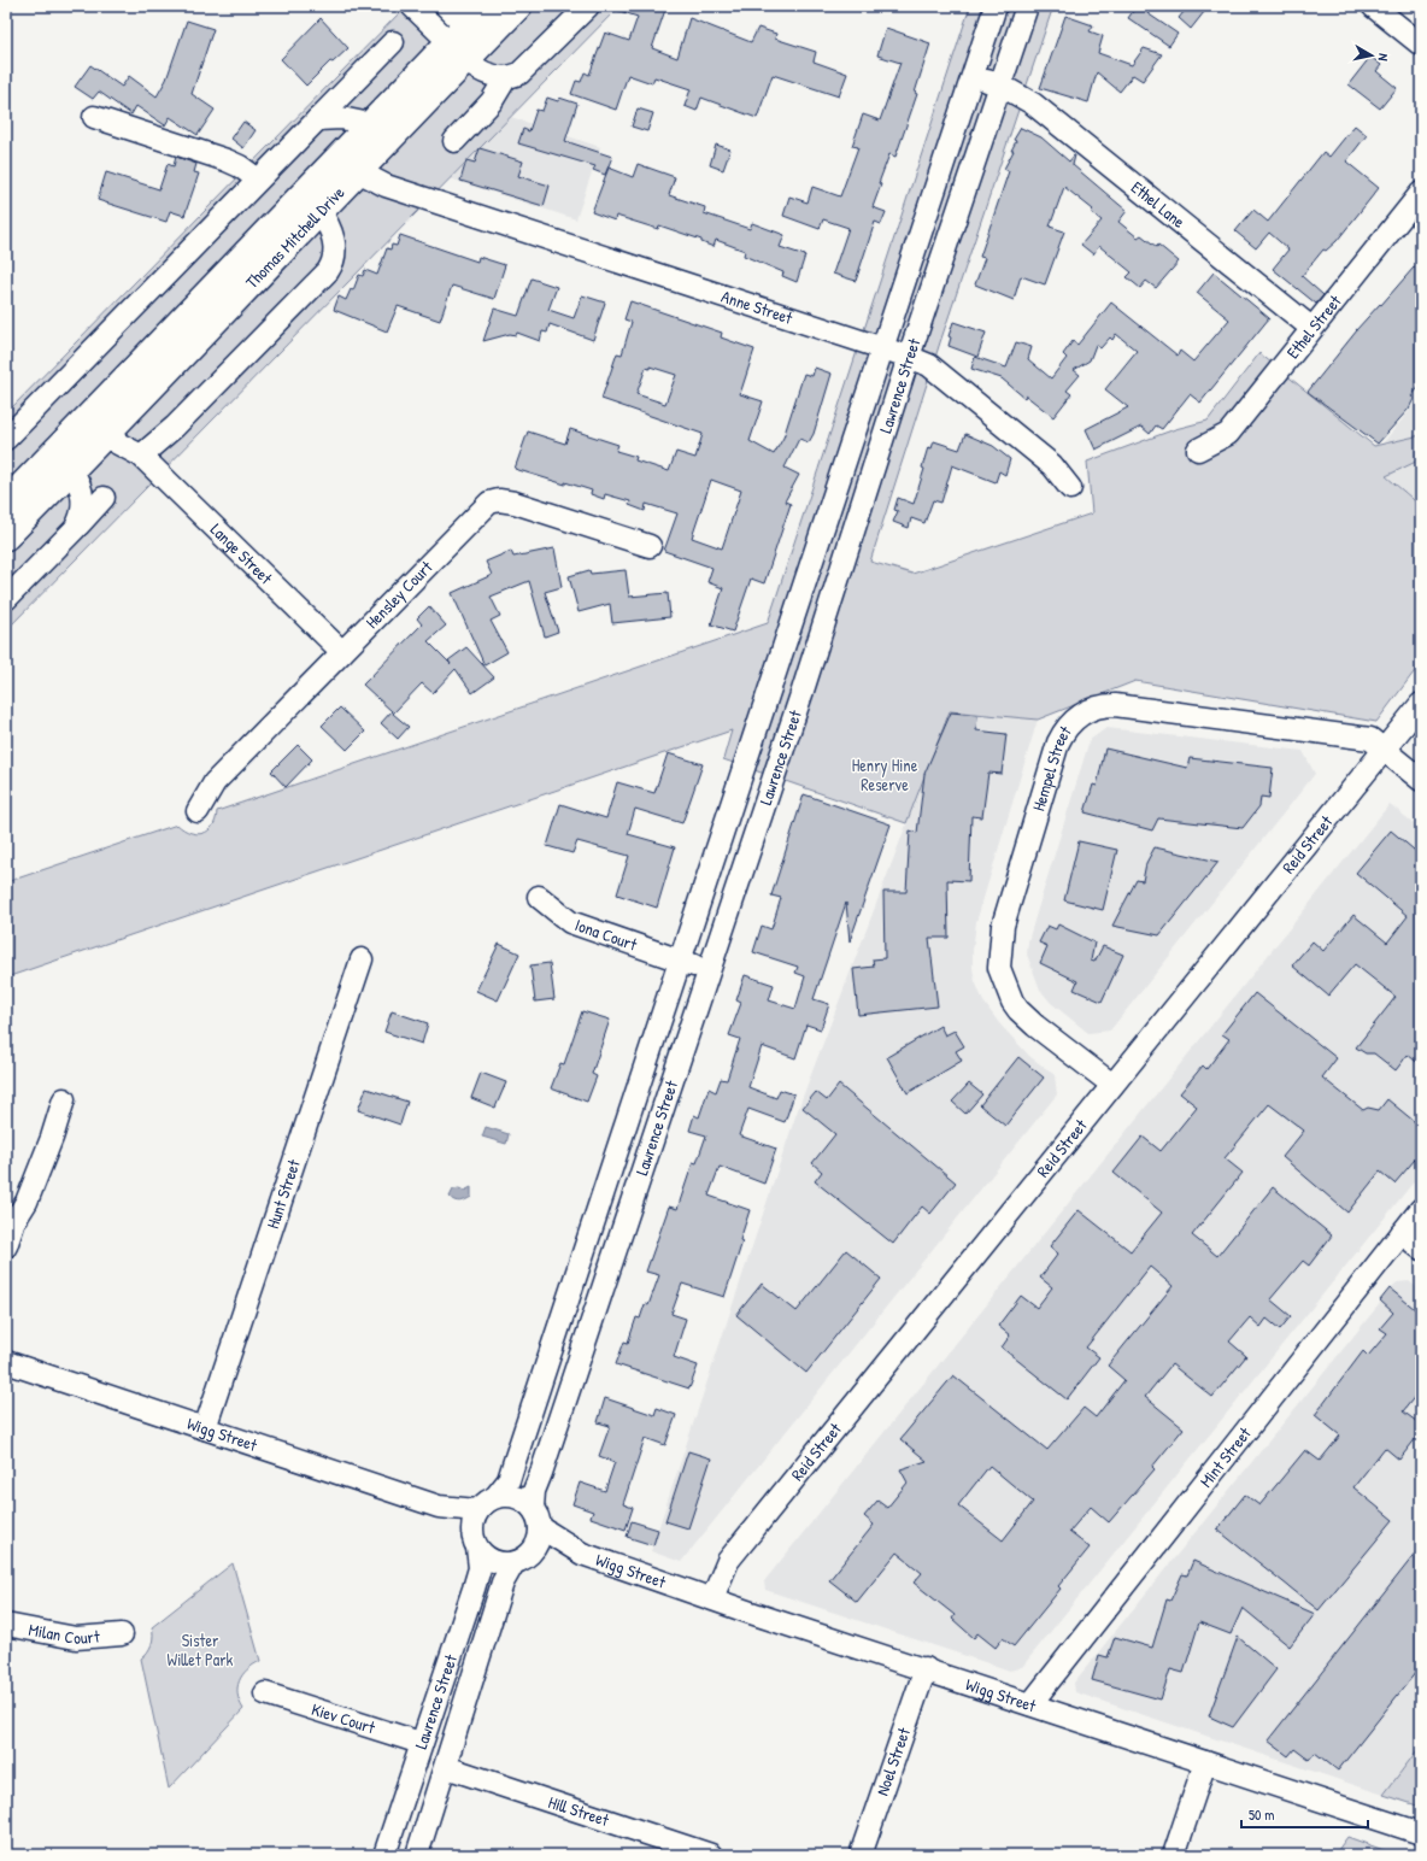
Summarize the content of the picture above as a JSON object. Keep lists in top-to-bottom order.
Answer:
{
  "streets": {
    "main road": ["Thomas Mitchell Drive"],
    "street": [
      "Ethel Lane",
      "Anne Street",
      "Ethel Street",
      "Lawrence Street",
      "Lange Street",
      "Hensley Court",
      "Hempel Street",
      "Reid Street",
      "Iona Court",
      "Hunt Street",
      "Wigg Street",
      "Mint Street",
      "Milan Court",
      "Kiev Court",
      "Noel Street",
      "Hill Street"
    ]
  },
  "crossings": [
    ["Ethel Lane", "Ethel Street"],
    ["Ethel Lane", "Lawrence Street"],
    ["Thomas Mitchell Drive", "Anne Street"],
    ["Thomas Mitchell Drive", "Lange Street"],
    ["Anne Street", "Lawrence Street"],
    ["Lawrence Street", "Iona Court"],
    ["Lawrence Street", "Wigg Street"],
    ["Lawrence Street", "Kiev Court"],
    ["Lawrence Street", "Hill Street"],
    ["Lange Street", "Hensley Court"],
    ["Hempel Street", "Reid Street"],
    ["Reid Street", "Wigg Street"],
    ["Hunt Street", "Wigg Street"],
    ["Wigg Street", "Mint Street"],
    ["Wigg Street", "Noel Street"]
  ],
  "parks": ["Henry Hine Reserve", "Sister Willet Park"],
  "scale_bar": "50 m",
  "north": "right"
}
